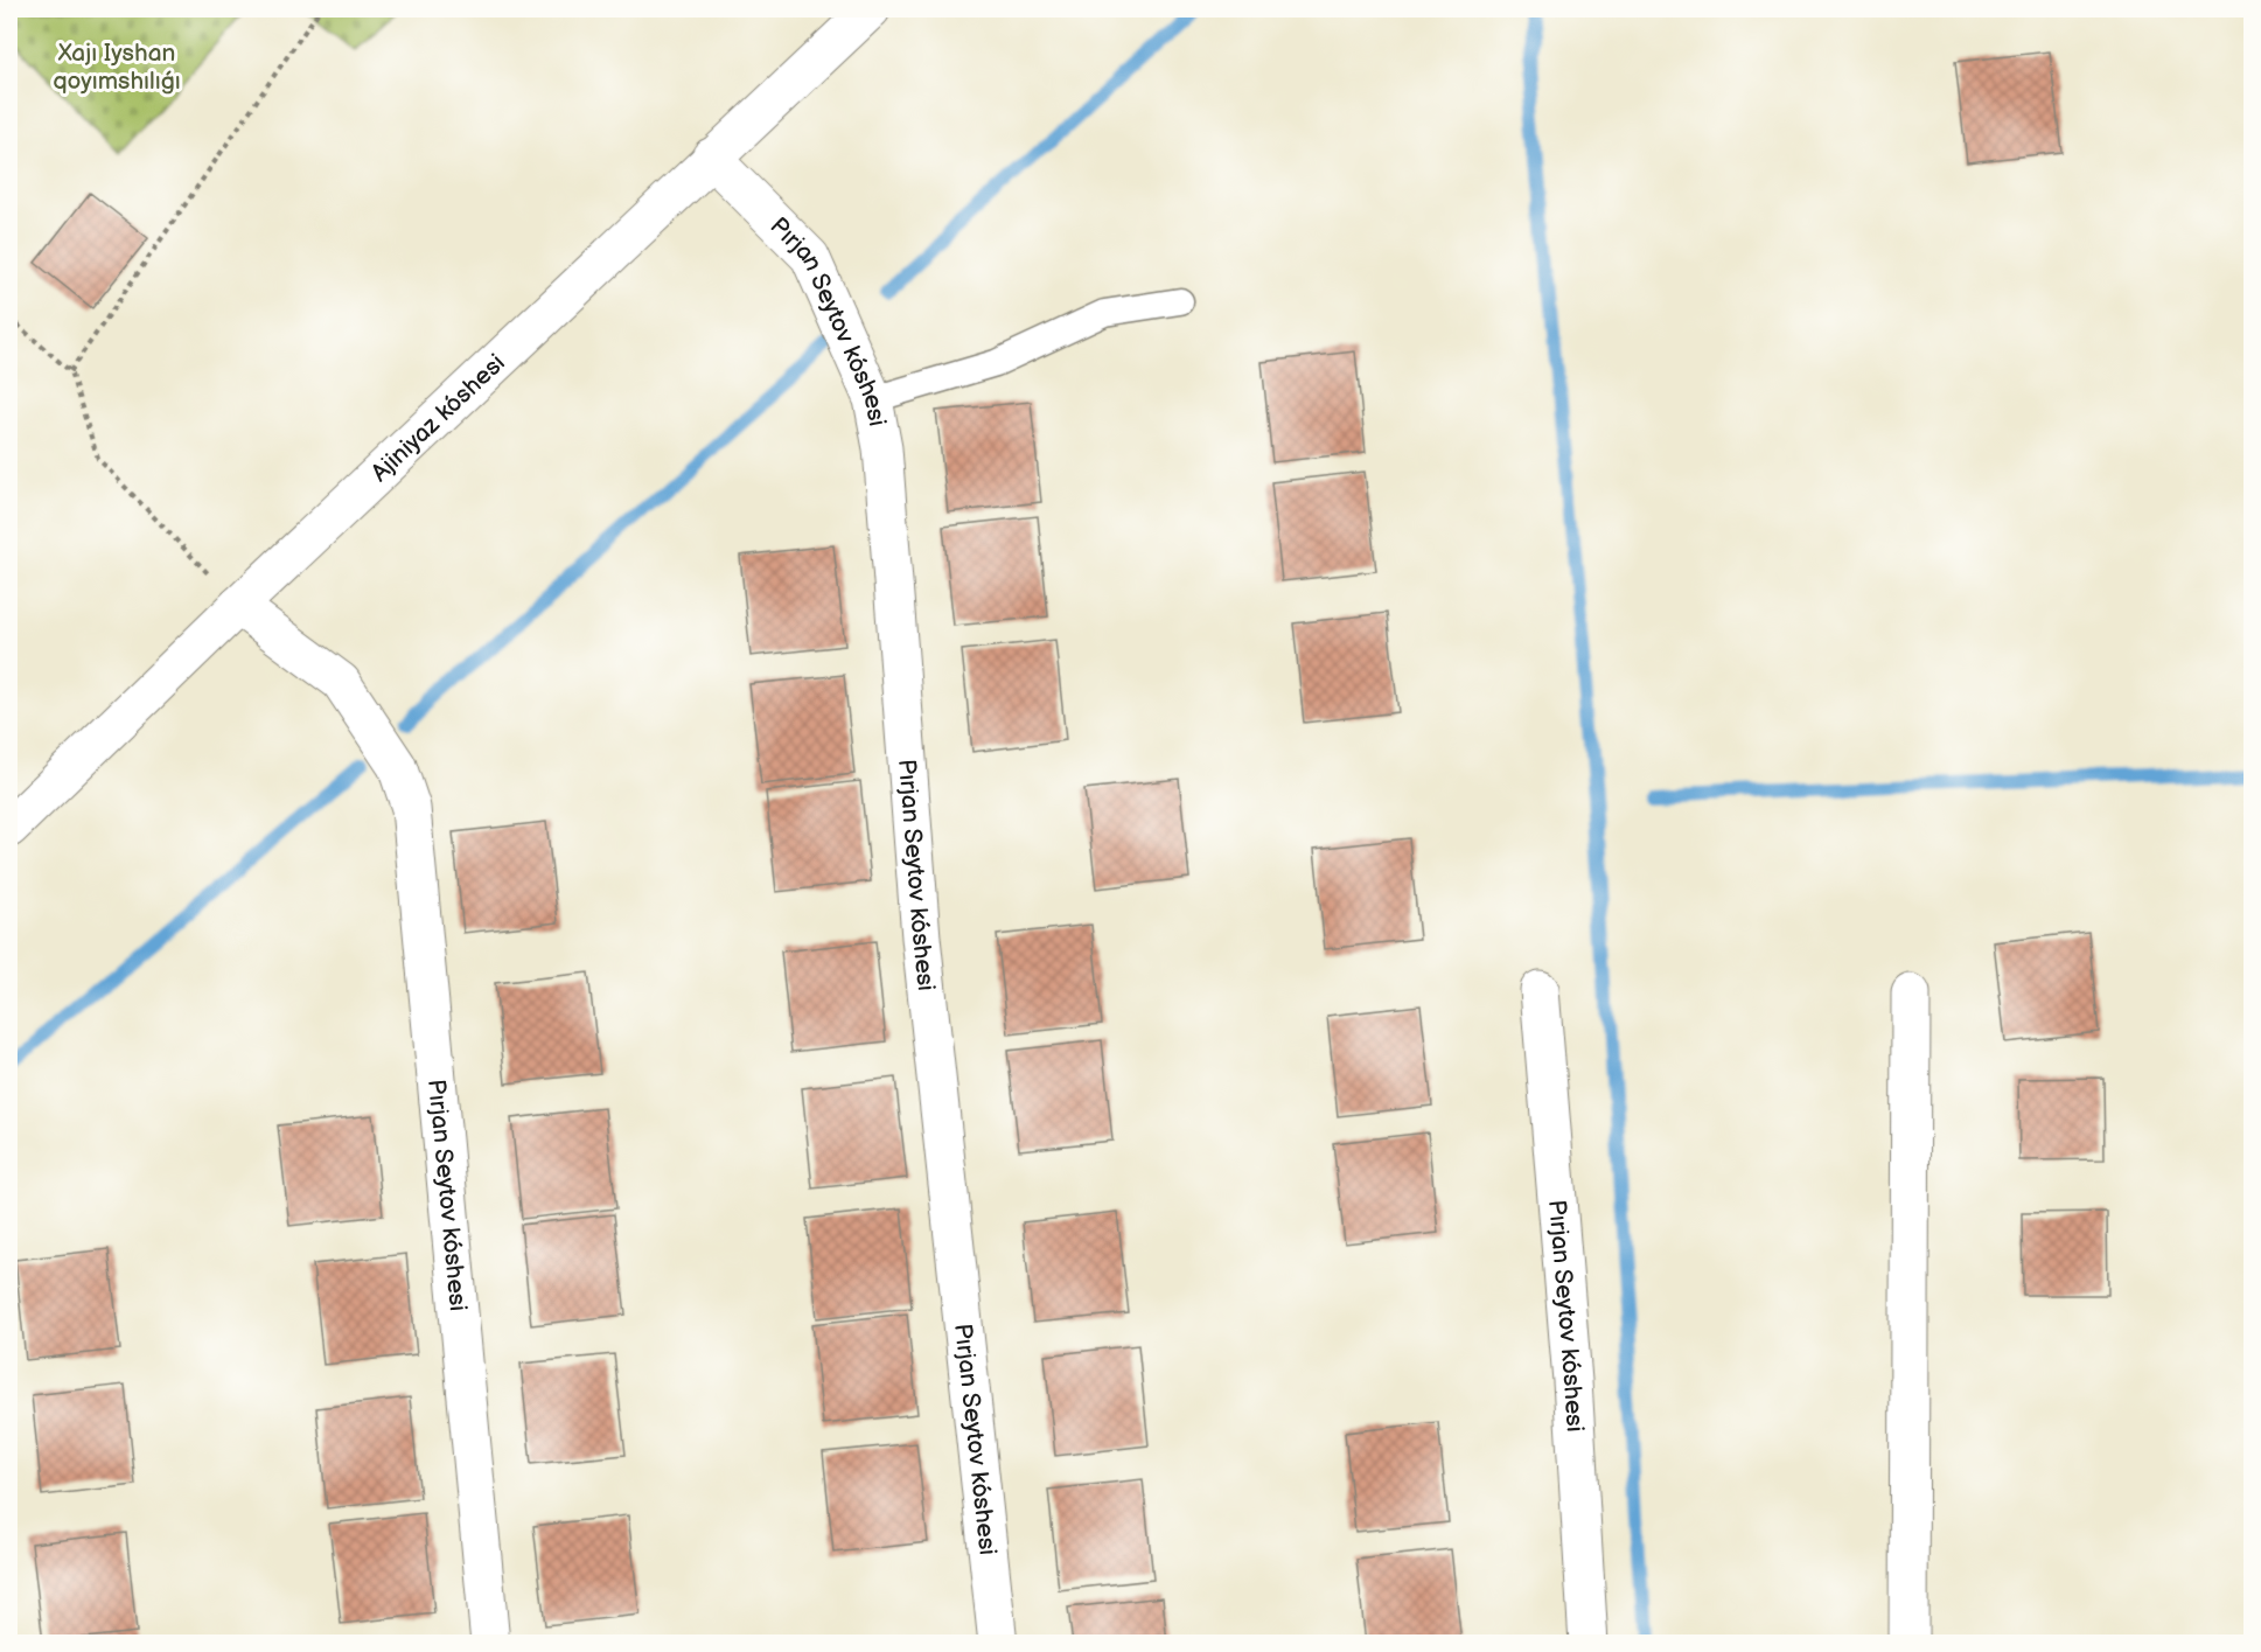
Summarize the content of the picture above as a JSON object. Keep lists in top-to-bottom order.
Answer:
{
  "streets": {
    "street": ["Pırjan Seytov kóshesi", "Ajiniyaz kóshesi"]
  },
  "crossings": [
    ["Pırjan Seytov kóshesi", "Ajiniyaz kóshesi"]
  ],
  "parks": ["Xajı Iyshan qoyımshılıǵı"]
}
